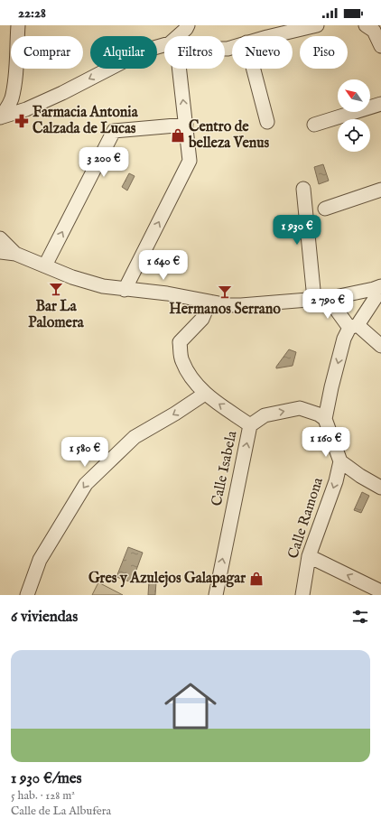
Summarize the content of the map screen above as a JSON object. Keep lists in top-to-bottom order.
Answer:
{
  "streets": {
    "street": ["Calle Isabela", "Calle Ramona"]
  },
  "one_way": ["Calle Isabela", "Calle Ramona"],
  "places": {
    "pharmacy": ["Farmacia Antonia Calzada de Lucas"],
    "shop": ["Centro de belleza Venus", "Gres y Azulejos Galapagar"],
    "bar": ["Bar La Palomera", "Hermanos Serrano"]
  },
  "north": "top left",
  "page": {
    "status": "22:28",
    "chip": [
      "Comprar",
      "Alquilar",
      "Filtros",
      "Nuevo",
      "Piso"
    ],
    "price": [
      "3 200 €",
      "1 930 €",
      "1 640 €",
      "2 790 €",
      "1 160 €",
      "1 580 €"
    ],
    "heading": "6 viviendas",
    "list": [
      {
        "name": "1 930 €/mes",
        "note": "5 hab. · 128 m² · Calle de La Albufera"
      }
    ]
  }
}
